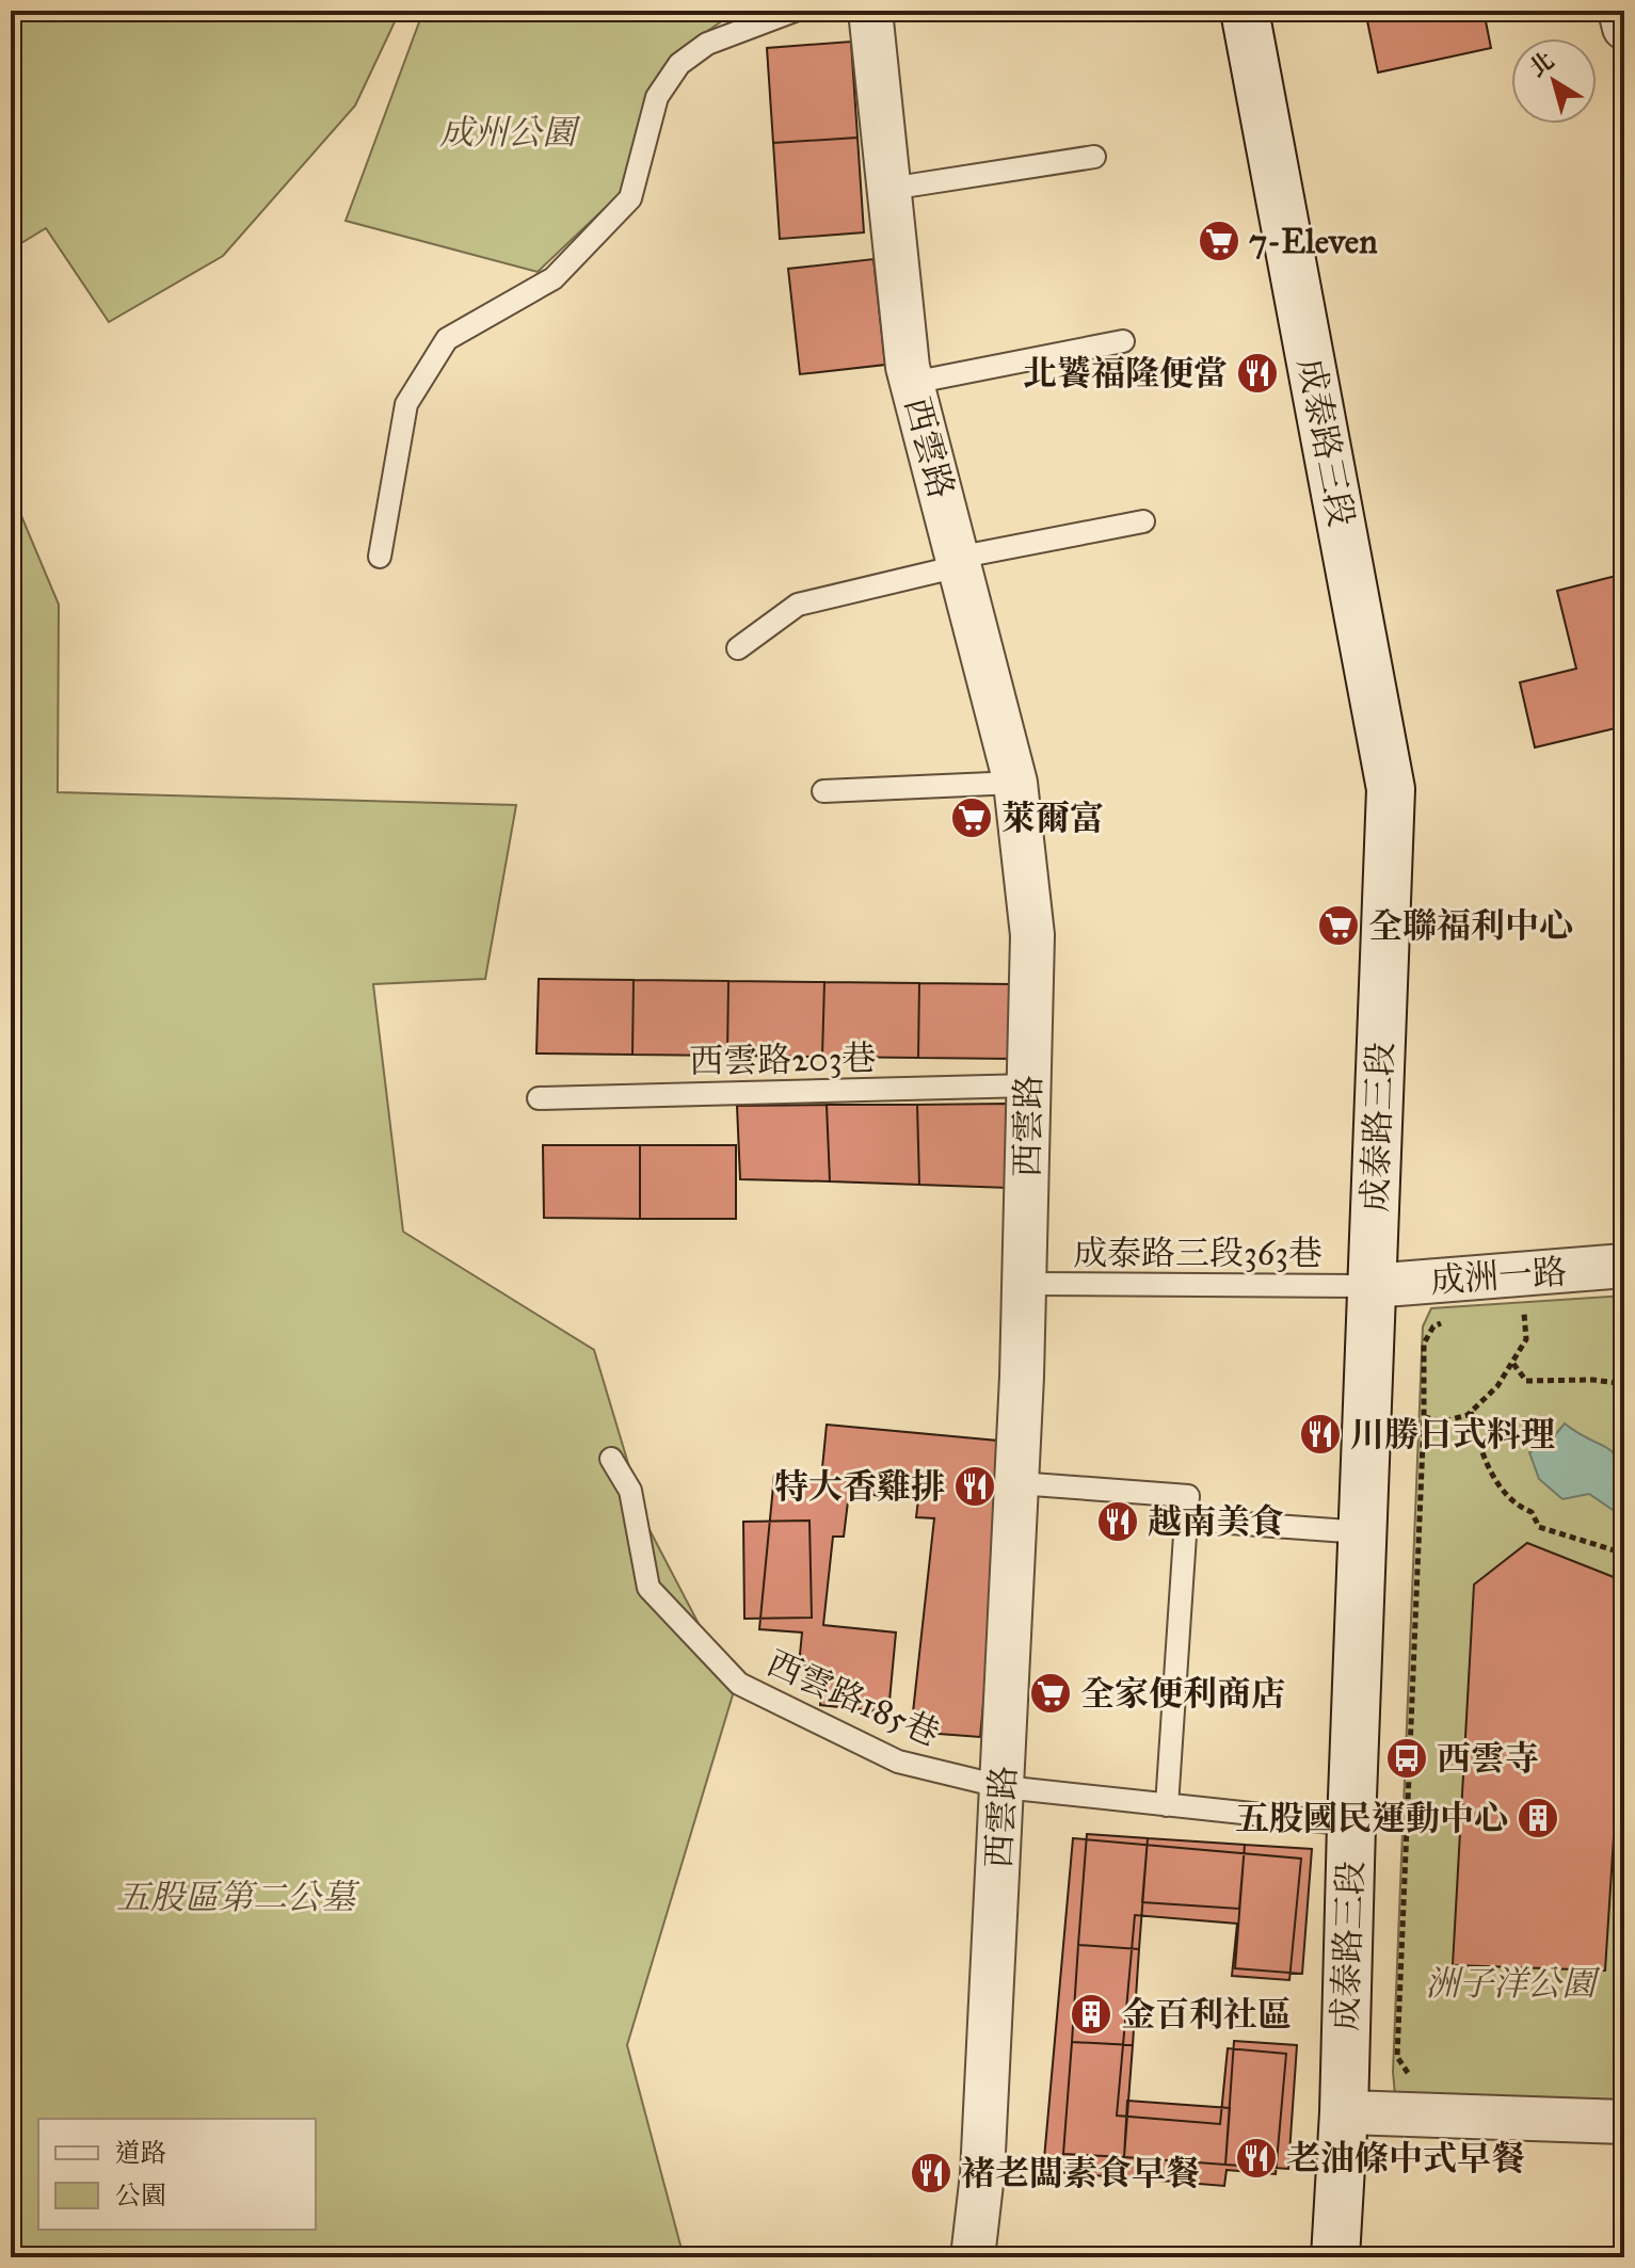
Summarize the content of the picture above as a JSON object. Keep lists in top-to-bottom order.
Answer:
{
  "streets": {
    "main road": ["成泰路三段"],
    "street": ["西雲路", "成洲一路"],
    "lane": ["西雲路203巷", "成泰路三段363巷", "西雲路185巷"]
  },
  "crossings": [
    ["成泰路三段", "成泰路三段363巷"],
    ["成泰路三段", "成洲一路"],
    ["成泰路三段", "西雲路185巷"],
    ["西雲路", "西雲路203巷"],
    ["西雲路", "成泰路三段363巷"],
    ["西雲路", "西雲路185巷"],
    ["成泰路三段363巷", "成洲一路"]
  ],
  "parks": ["成州公園", "五股區第二公墓", "洲子洋公園"],
  "places": {
    "supermarket": [
      "7-Eleven",
      "萊爾富",
      "全聯福利中心",
      "全家便利商店"
    ],
    "restaurant": [
      "北饕福隆便當",
      "川勝日式料理",
      "特大香雞排",
      "越南美食",
      "老油條中式早餐",
      "褚老闆素食早餐"
    ],
    "bus stop": ["西雲寺"],
    "building": ["五股國民運動中心", "金百利社區"]
  },
  "legend": ["道路", "公園"],
  "north": "top left"
}
